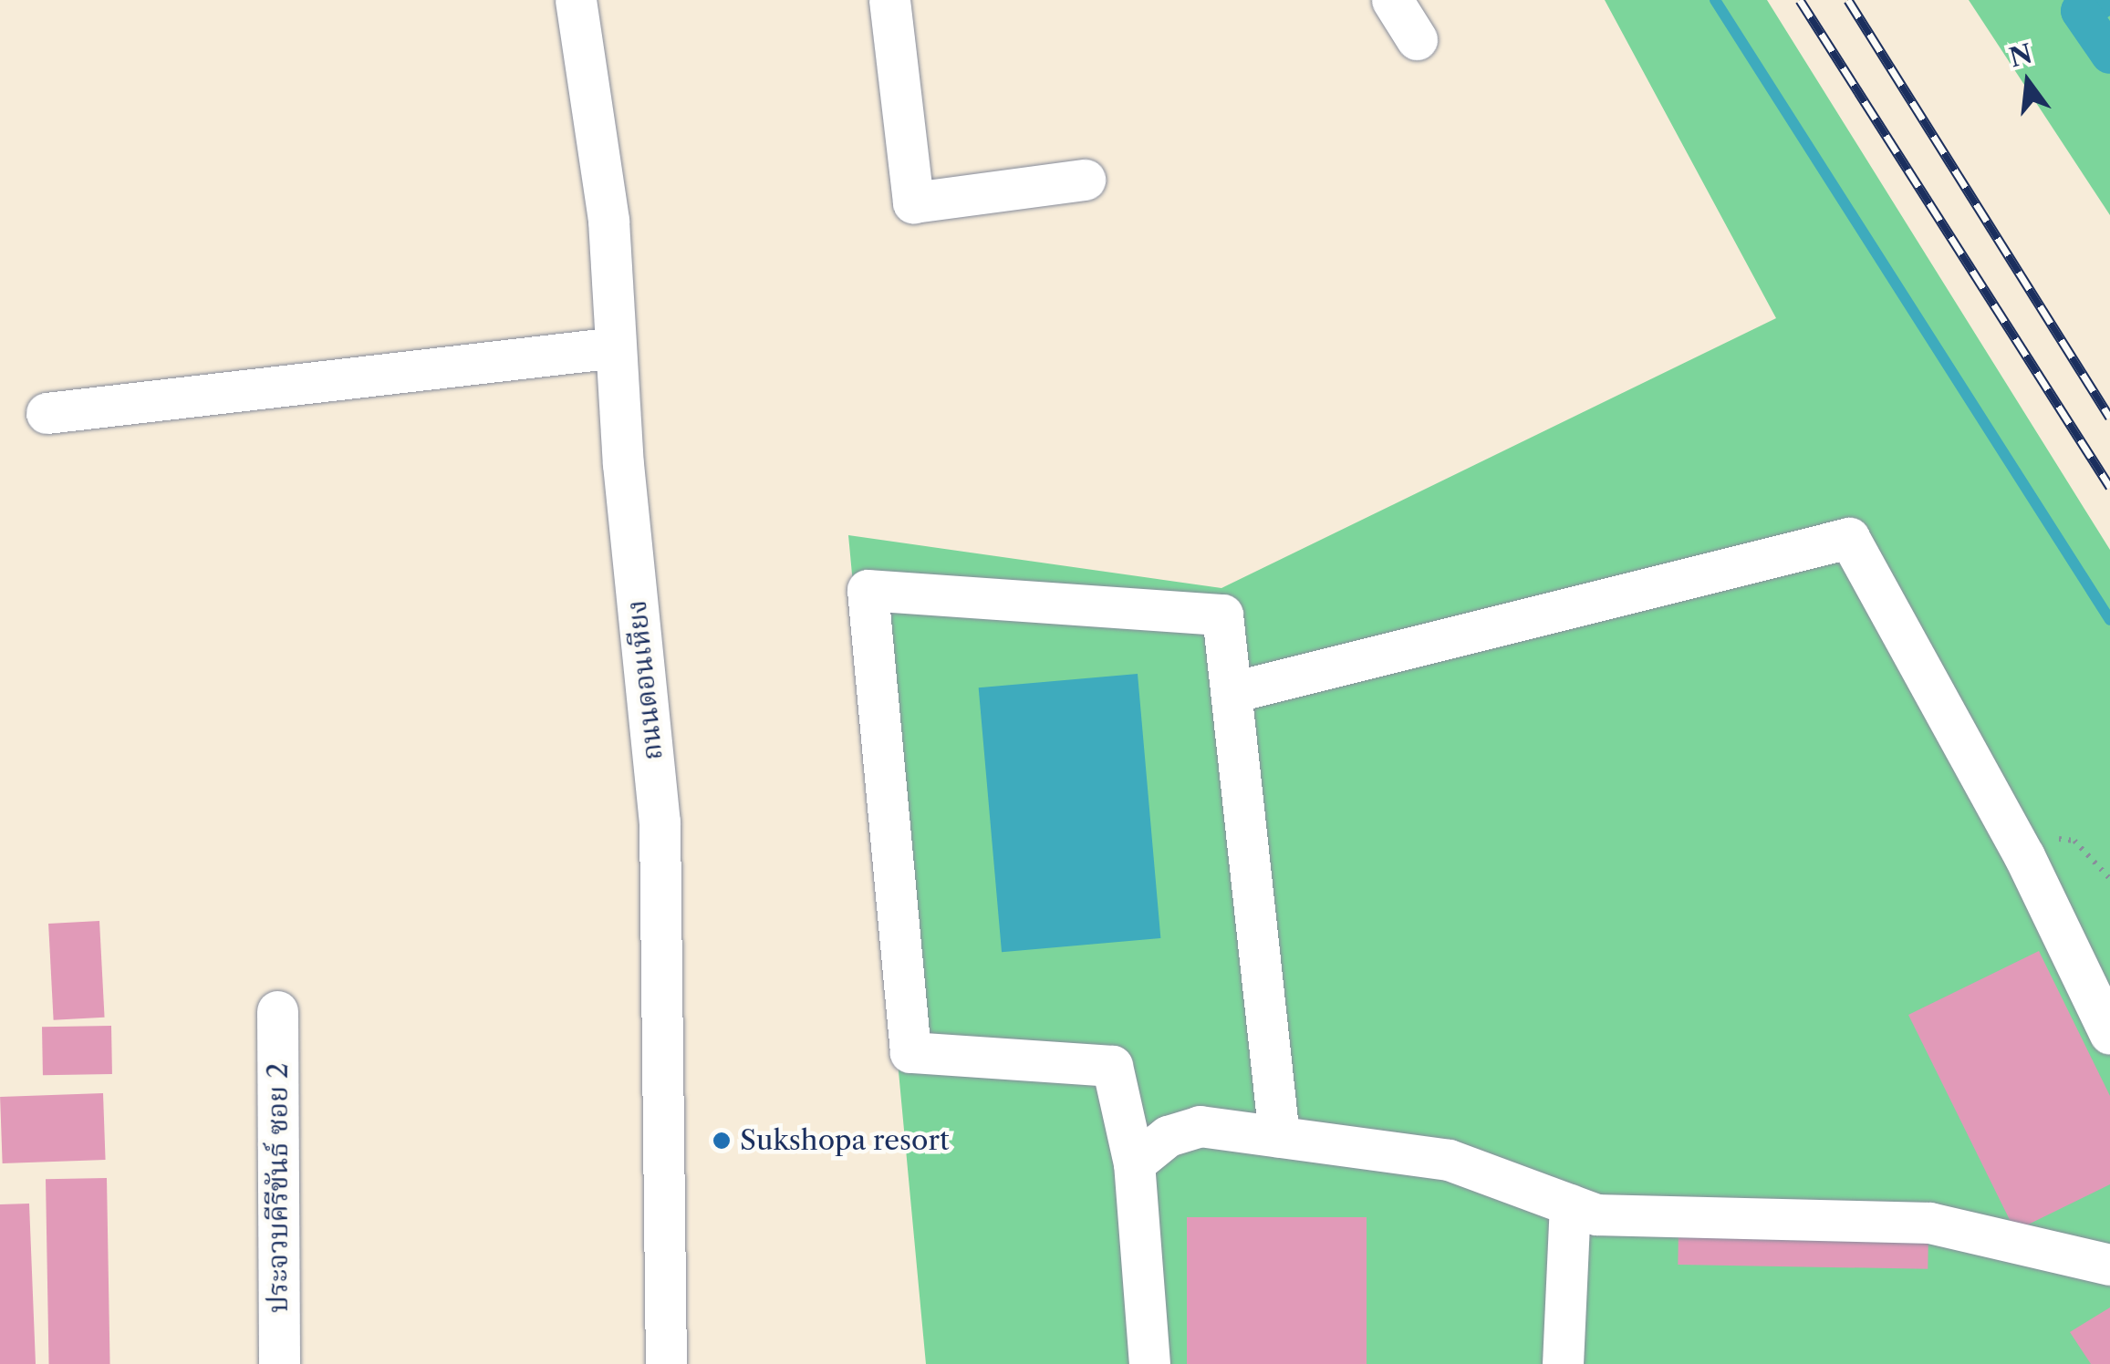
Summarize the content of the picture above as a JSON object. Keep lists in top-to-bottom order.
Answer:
{
  "streets": {
    "street": ["ถนนดอนเหียง", "ประจวบคีรีขันธ์ ซอย 2"]
  },
  "places": ["Sukshopa resort"],
  "north": "top"
}
